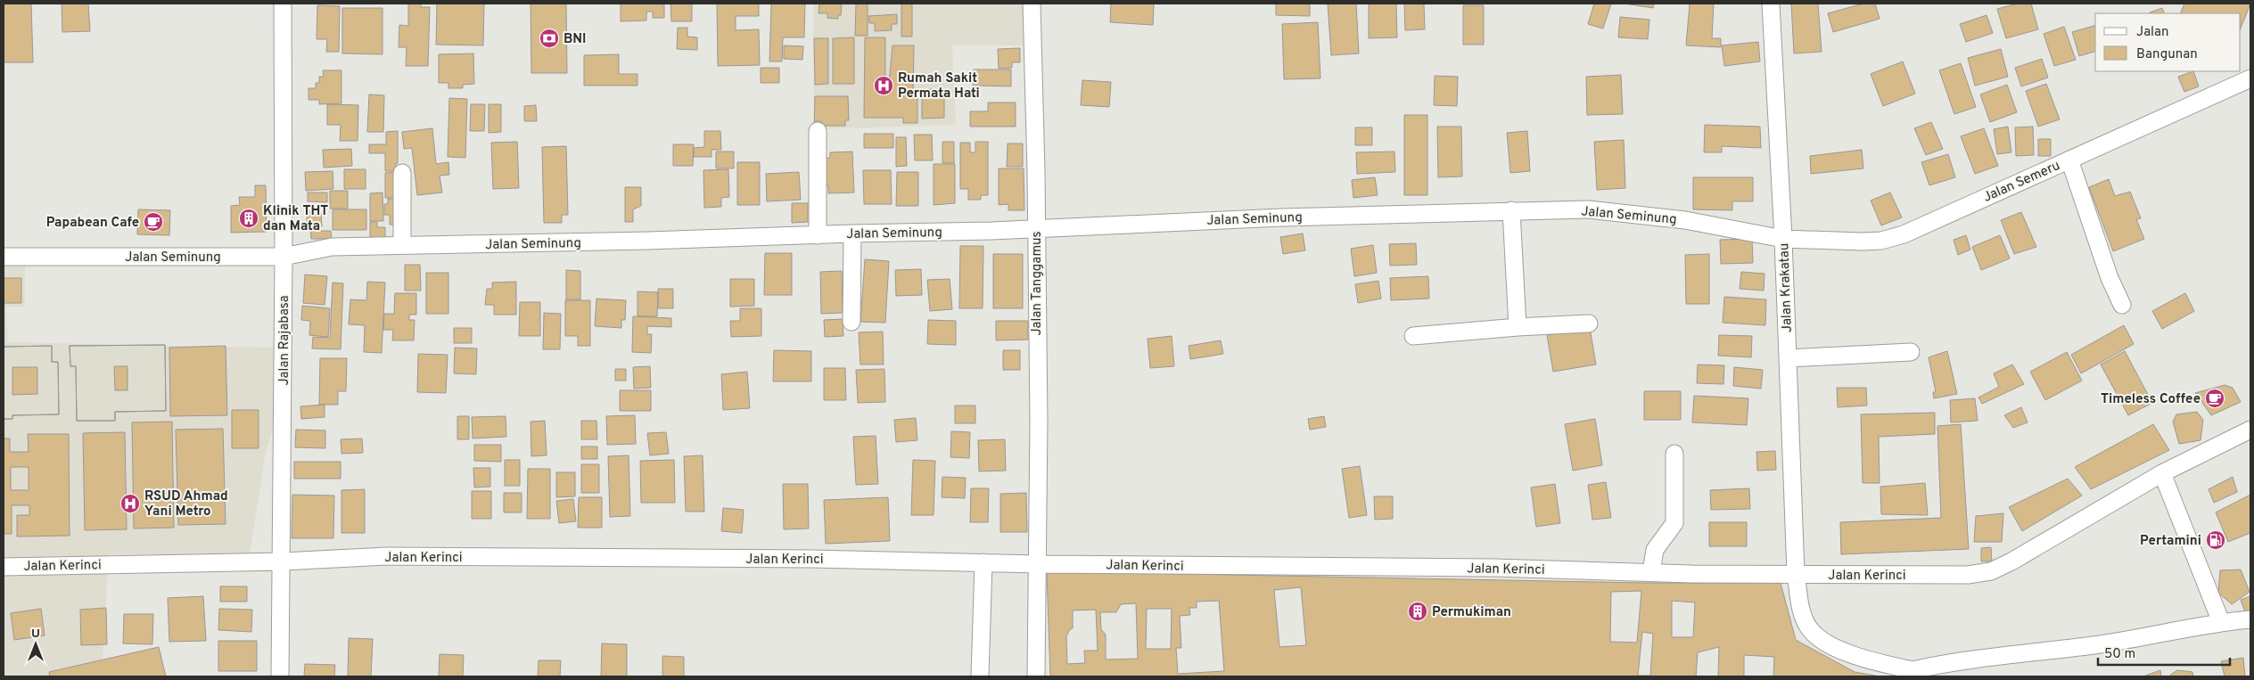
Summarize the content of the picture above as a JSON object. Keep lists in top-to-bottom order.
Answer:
{
  "streets": {
    "street": [
      "Jalan Semeru",
      "Jalan Seminung",
      "Jalan Tanggamus",
      "Jalan Krakatau",
      "Jalan Rajabasa",
      "Jalan Kerinci"
    ]
  },
  "crossings": [
    ["Jalan Semeru", "Jalan Seminung"],
    ["Jalan Semeru", "Jalan Krakatau"],
    ["Jalan Seminung", "Jalan Tanggamus"],
    ["Jalan Seminung", "Jalan Krakatau"],
    ["Jalan Seminung", "Jalan Rajabasa"],
    ["Jalan Tanggamus", "Jalan Kerinci"],
    ["Jalan Krakatau", "Jalan Kerinci"],
    ["Jalan Rajabasa", "Jalan Kerinci"]
  ],
  "places": {
    "bank": ["BNI"],
    "hospital": ["Rumah Sakit Permata Hati", "RSUD Ahmad Yani Metro"],
    "building": ["Klinik THT dan Mata", "Permukiman"],
    "cafe": ["Papabean Cafe", "Timeless Coffee"],
    "fuel station": ["Pertamini"]
  },
  "legend": ["Jalan", "Bangunan"],
  "scale_bar": "50 m",
  "north": "top"
}
